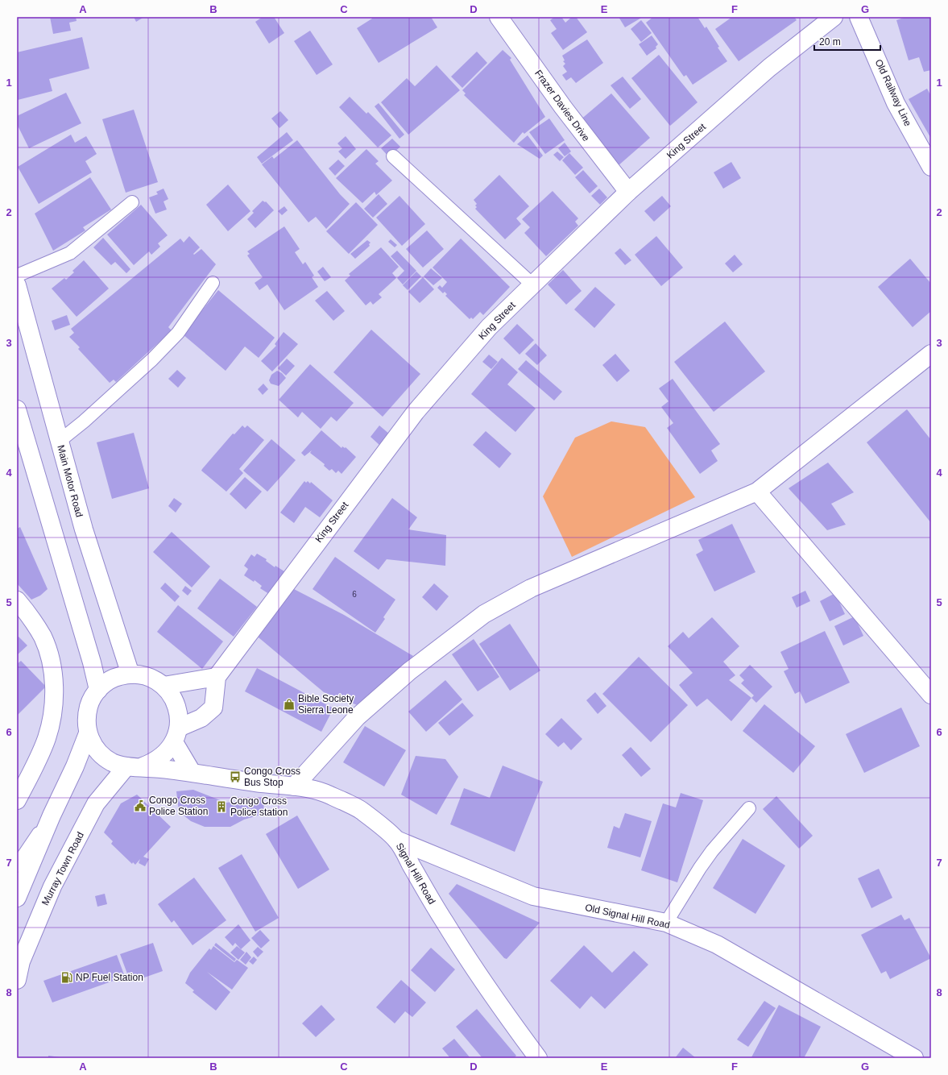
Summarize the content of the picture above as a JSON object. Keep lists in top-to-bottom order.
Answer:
{
  "streets": {
    "main road": [
      "Old Railway Line",
      "Frazer Davies Drive",
      "King Street",
      "Main Motor Road",
      "Murray Town Road",
      "Signal Hill Road",
      "Old Signal Hill Road"
    ]
  },
  "crossings": [
    ["Frazer Davies Drive", "King Street"],
    ["Main Motor Road", "Murray Town Road"],
    ["Main Motor Road", "Signal Hill Road"],
    ["Murray Town Road", "Signal Hill Road"],
    ["Signal Hill Road", "Old Signal Hill Road"]
  ],
  "places": {
    "shop": ["Bible Society Sierra Leone"],
    "bus stop": ["Congo Cross Bus Stop"],
    "public building": ["Congo Cross Police Station"],
    "building": ["Congo Cross Police station"],
    "fuel station": ["NP Fuel Station"]
  },
  "house_numbers": ["6"],
  "scale_bar": "20 m",
  "grid": {
    "columns": [
      "A",
      "B",
      "C",
      "D",
      "E",
      "F",
      "G"
    ],
    "rows": [
      "1",
      "2",
      "3",
      "4",
      "5",
      "6",
      "7",
      "8"
    ]
  }
}
